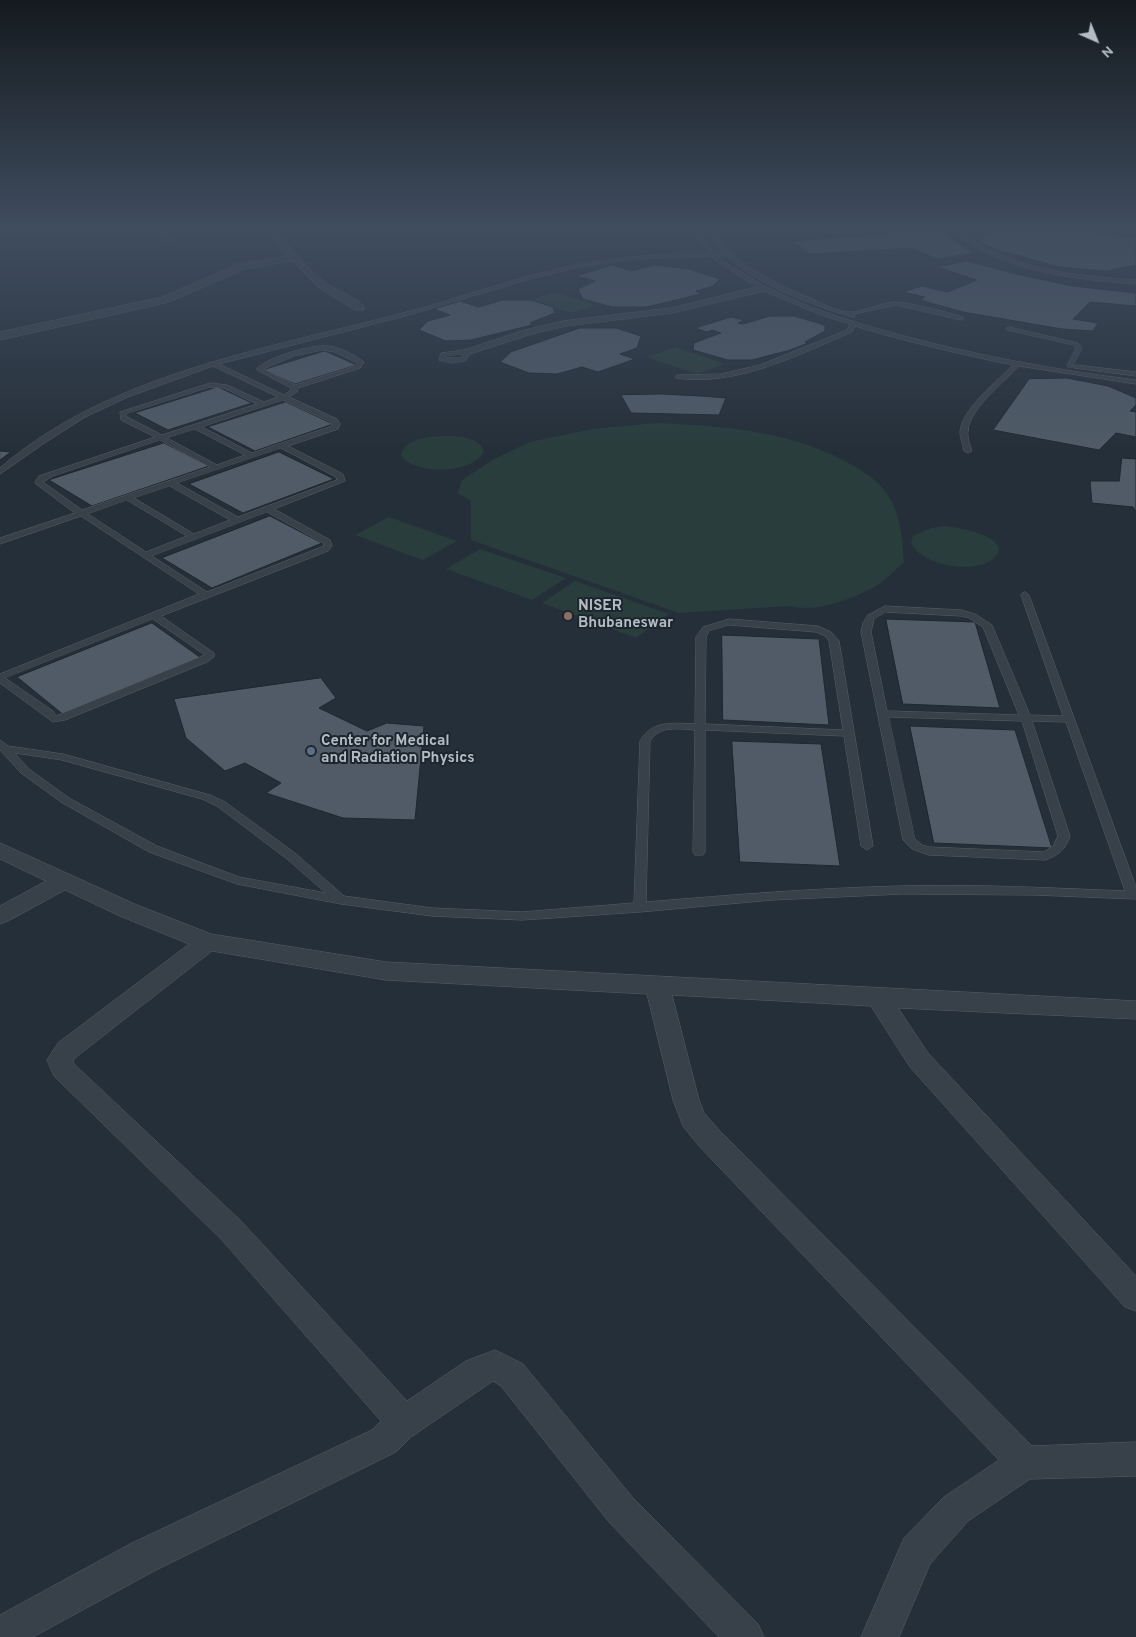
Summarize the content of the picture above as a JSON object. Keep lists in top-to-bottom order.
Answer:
{
  "places": ["NISER Bhubaneswar", "Center for Medical and Radiation Physics"],
  "north": "bottom right"
}
